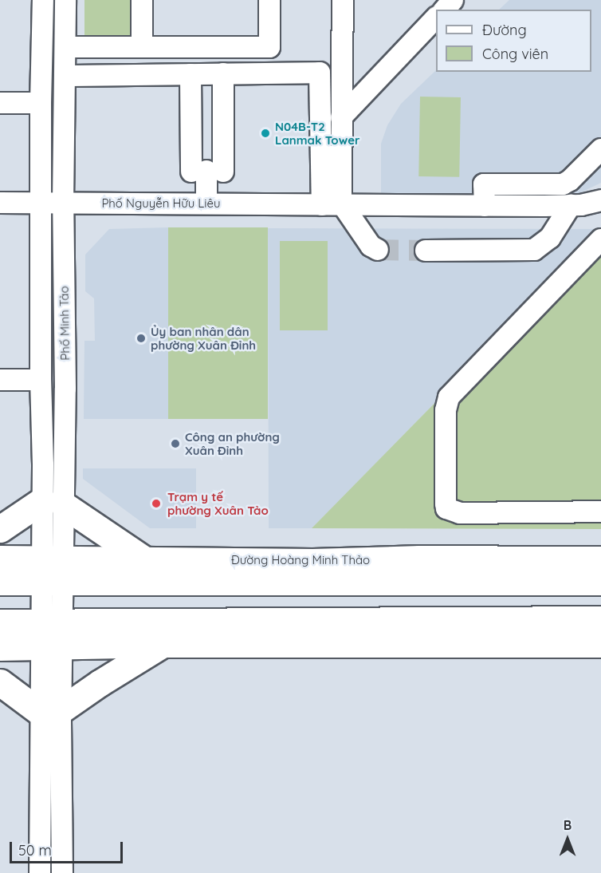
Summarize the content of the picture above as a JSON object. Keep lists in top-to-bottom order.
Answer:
{
  "streets": {
    "main road": ["Đường Hoàng Minh Thảo"],
    "street": ["Phố Nguyễn Hữu Liêu", "Phố Minh Tảo"]
  },
  "crossings": [
    ["Phố Nguyễn Hữu Liêu", "Phố Minh Tảo"],
    ["Phố Minh Tảo", "Đường Hoàng Minh Thảo"]
  ],
  "places": [
    "N04B-T2 Lanmak Tower",
    "Ủy ban nhân dân phường Xuân Đỉnh",
    "Công an phường Xuân Đỉnh",
    "Trạm y tế phường Xuân Tảo"
  ],
  "legend": ["Đường", "Công viên"],
  "scale_bar": "50 m",
  "north": "top"
}
